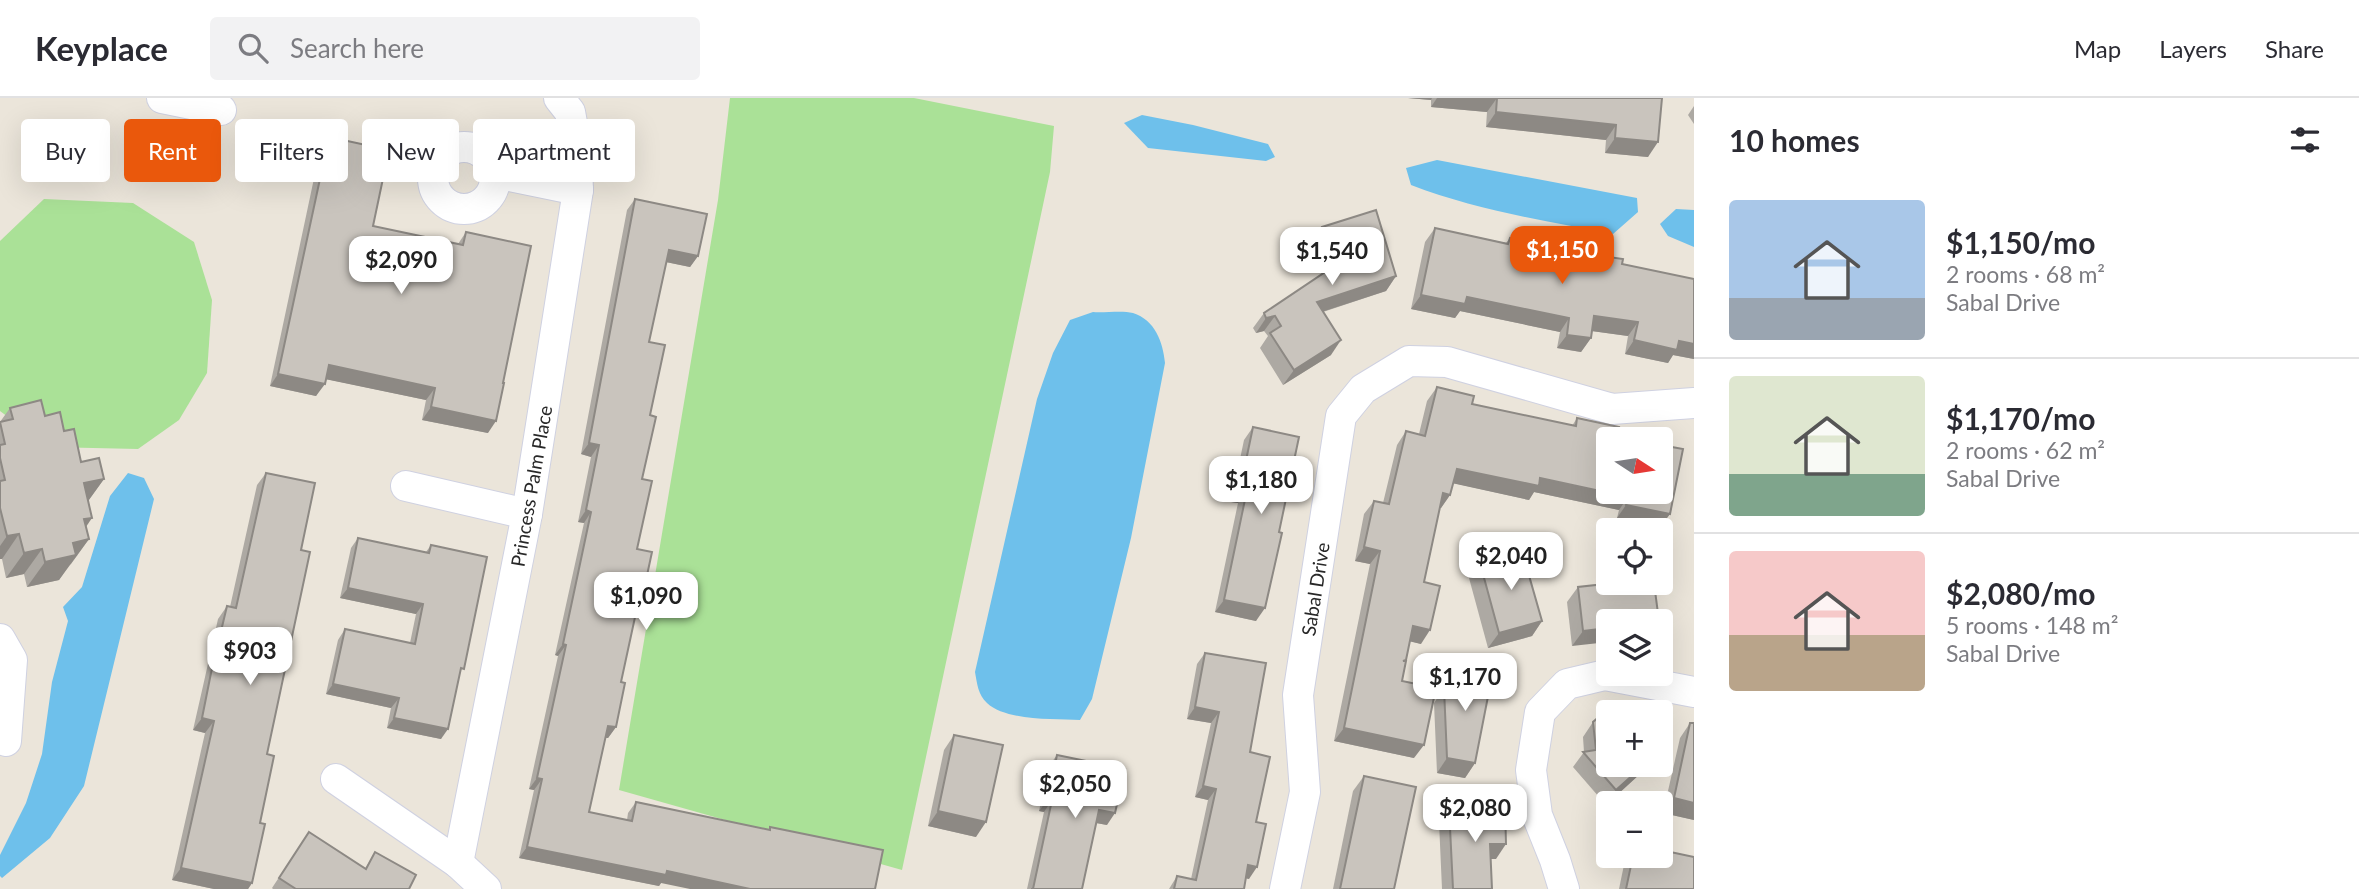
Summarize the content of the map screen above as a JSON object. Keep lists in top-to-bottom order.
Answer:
{
  "streets": {
    "street": ["Princess Palm Place", "Sabal Drive"]
  },
  "north": "right",
  "page": {
    "header": "Keyplace",
    "search": "Search here",
    "nav": ["Map", "Layers", "Share"],
    "heading": "10 homes",
    "chip": [
      "Buy",
      "Rent",
      "Filters",
      "New",
      "Apartment"
    ],
    "list": [
      {
        "name": "$1,150/mo",
        "note": "2 rooms · 68 m² · Sabal Drive"
      },
      {
        "name": "$1,170/mo",
        "note": "2 rooms · 62 m² · Sabal Drive"
      },
      {
        "name": "$2,080/mo",
        "note": "5 rooms · 148 m² · Sabal Drive"
      }
    ],
    "price": [
      "$1,150",
      "$1,540",
      "$2,090",
      "$1,180",
      "$2,040",
      "$1,090",
      "$903",
      "$1,170",
      "$2,050",
      "$2,080"
    ],
    "map_buttons": ["+", "−"]
  }
}
